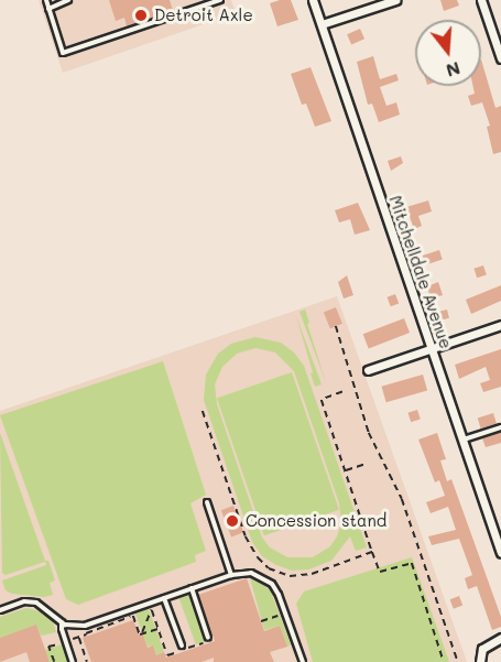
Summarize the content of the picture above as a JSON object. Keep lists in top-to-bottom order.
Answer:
{
  "streets": {
    "street": ["Mitchelldale Avenue"]
  },
  "places": ["Detroit Axle", "Concession stand"],
  "north": "bottom"
}
